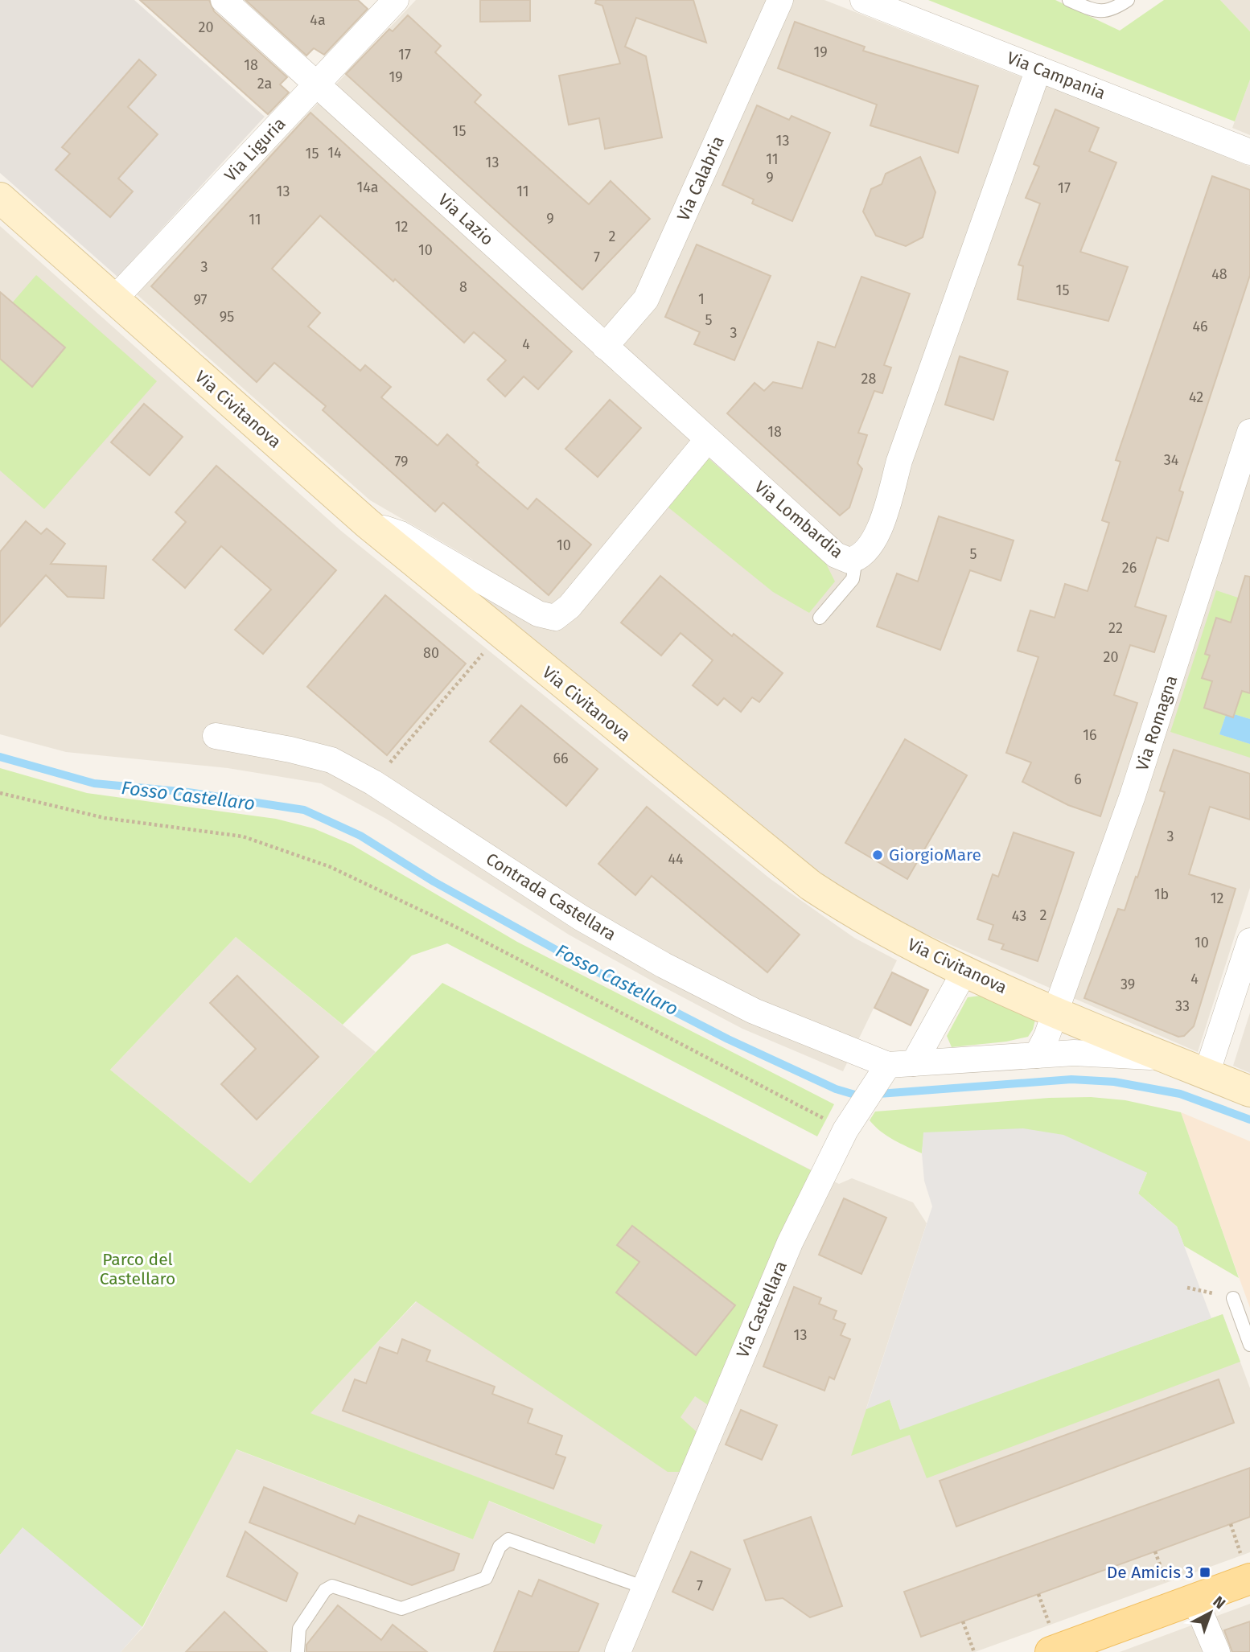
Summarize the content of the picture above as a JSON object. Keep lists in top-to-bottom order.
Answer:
{
  "streets": {
    "street": [
      "Via Campania",
      "Via Liguria",
      "Via Calabria",
      "Via Lazio",
      "Via Civitanova",
      "Via Lombardia",
      "Via Romagna",
      "Contrada Castellara",
      "Via Castellara"
    ]
  },
  "crossings": [
    ["Via Campania", "Via Lombardia"],
    ["Via Liguria", "Via Lazio"],
    ["Via Liguria", "Via Civitanova"],
    ["Via Calabria", "Via Lazio"],
    ["Via Lazio", "Via Lombardia"],
    ["Via Civitanova", "Via Romagna"],
    ["Contrada Castellara", "Via Castellara"]
  ],
  "water": ["Fosso Castellaro"],
  "parks": ["Parco del Castellaro"],
  "places": {
    "other": ["GiorgioMare"],
    "transit": ["De Amicis 3"]
  },
  "house_numbers": [
    "4a",
    "20",
    "19",
    "17",
    "18",
    "19",
    "2a",
    "15",
    "13",
    "14",
    "15",
    "11",
    "13",
    "9",
    "14a",
    "17",
    "13",
    "11",
    "9",
    "11",
    "12",
    "2",
    "10",
    "7",
    "3",
    "48",
    "8",
    "15",
    "1",
    "97",
    "95",
    "5",
    "46",
    "3",
    "4",
    "28",
    "42",
    "18",
    "34",
    "79",
    "10",
    "5",
    "26",
    "22",
    "80",
    "20",
    "16",
    "66",
    "6",
    "3",
    "44",
    "1b",
    "12",
    "2",
    "43",
    "10",
    "4",
    "39",
    "33",
    "13",
    "7"
  ],
  "north": "top right"
}
